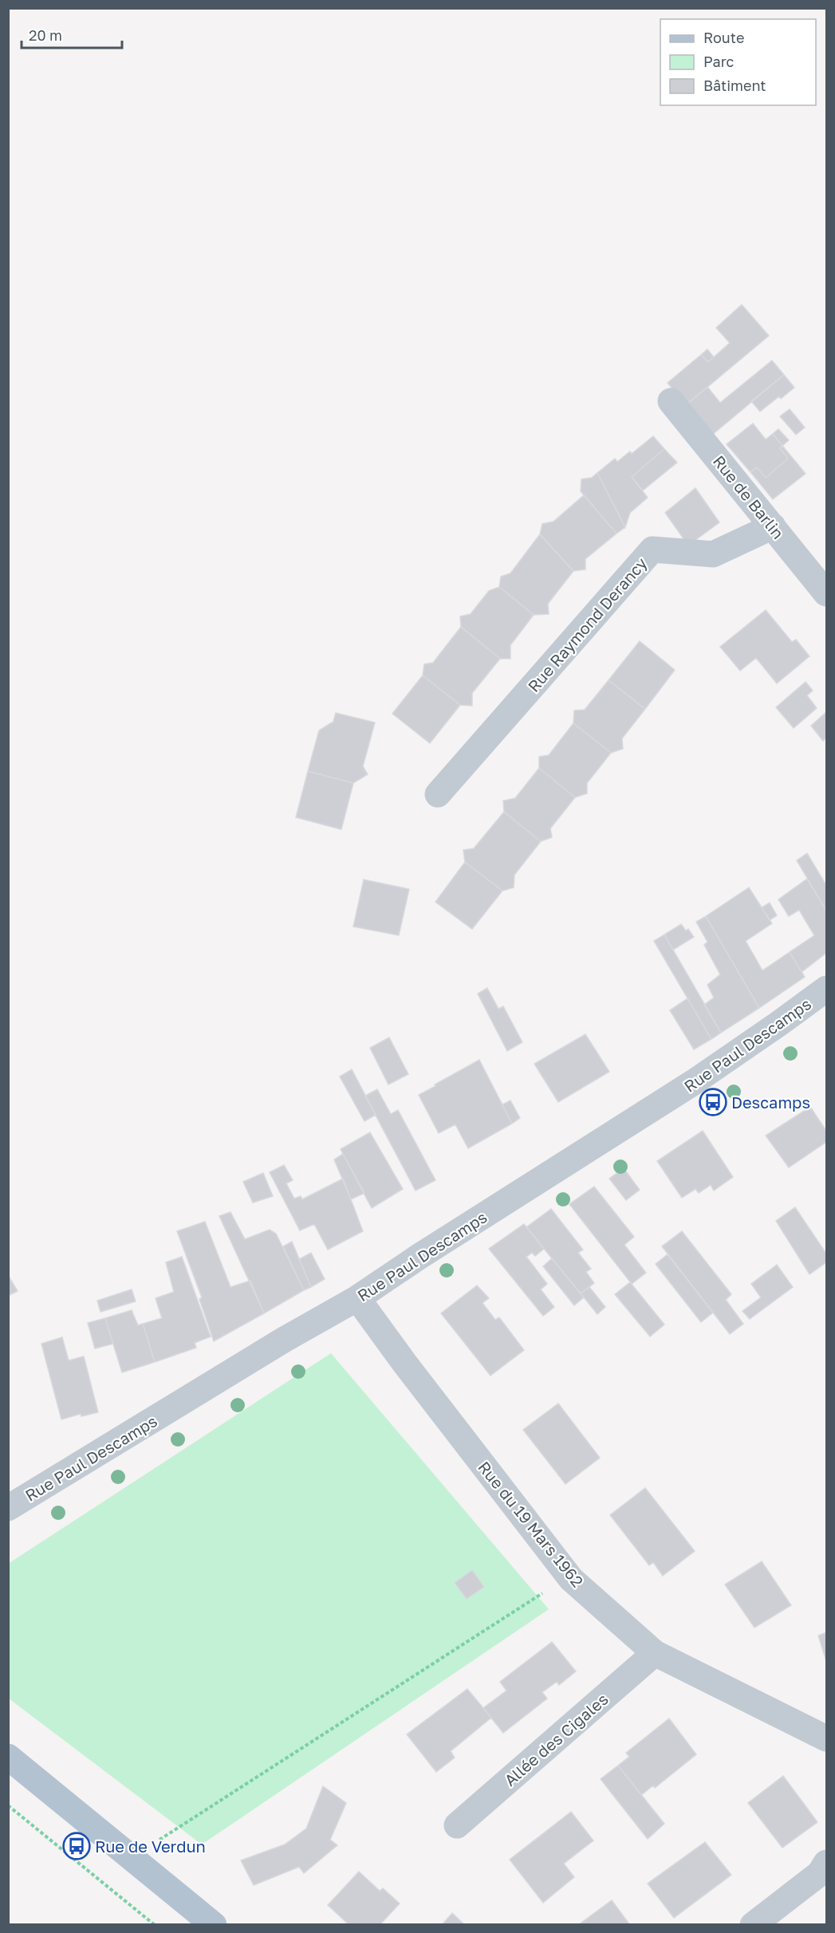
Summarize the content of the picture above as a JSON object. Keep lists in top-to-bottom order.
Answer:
{
  "streets": {
    "street": [
      "Rue de Barlin",
      "Rue Raymond Derancy",
      "Rue Paul Descamps",
      "Rue du 19 Mars 1962",
      "Allée des Cigales"
    ]
  },
  "crossings": [
    ["Rue de Barlin", "Rue Raymond Derancy"],
    ["Rue Paul Descamps", "Rue du 19 Mars 1962"],
    ["Rue du 19 Mars 1962", "Allée des Cigales"]
  ],
  "places": {
    "bus stop": ["Descamps", "Rue de Verdun"]
  },
  "legend": ["Route", "Parc", "Bâtiment"],
  "scale_bar": "20 m"
}
